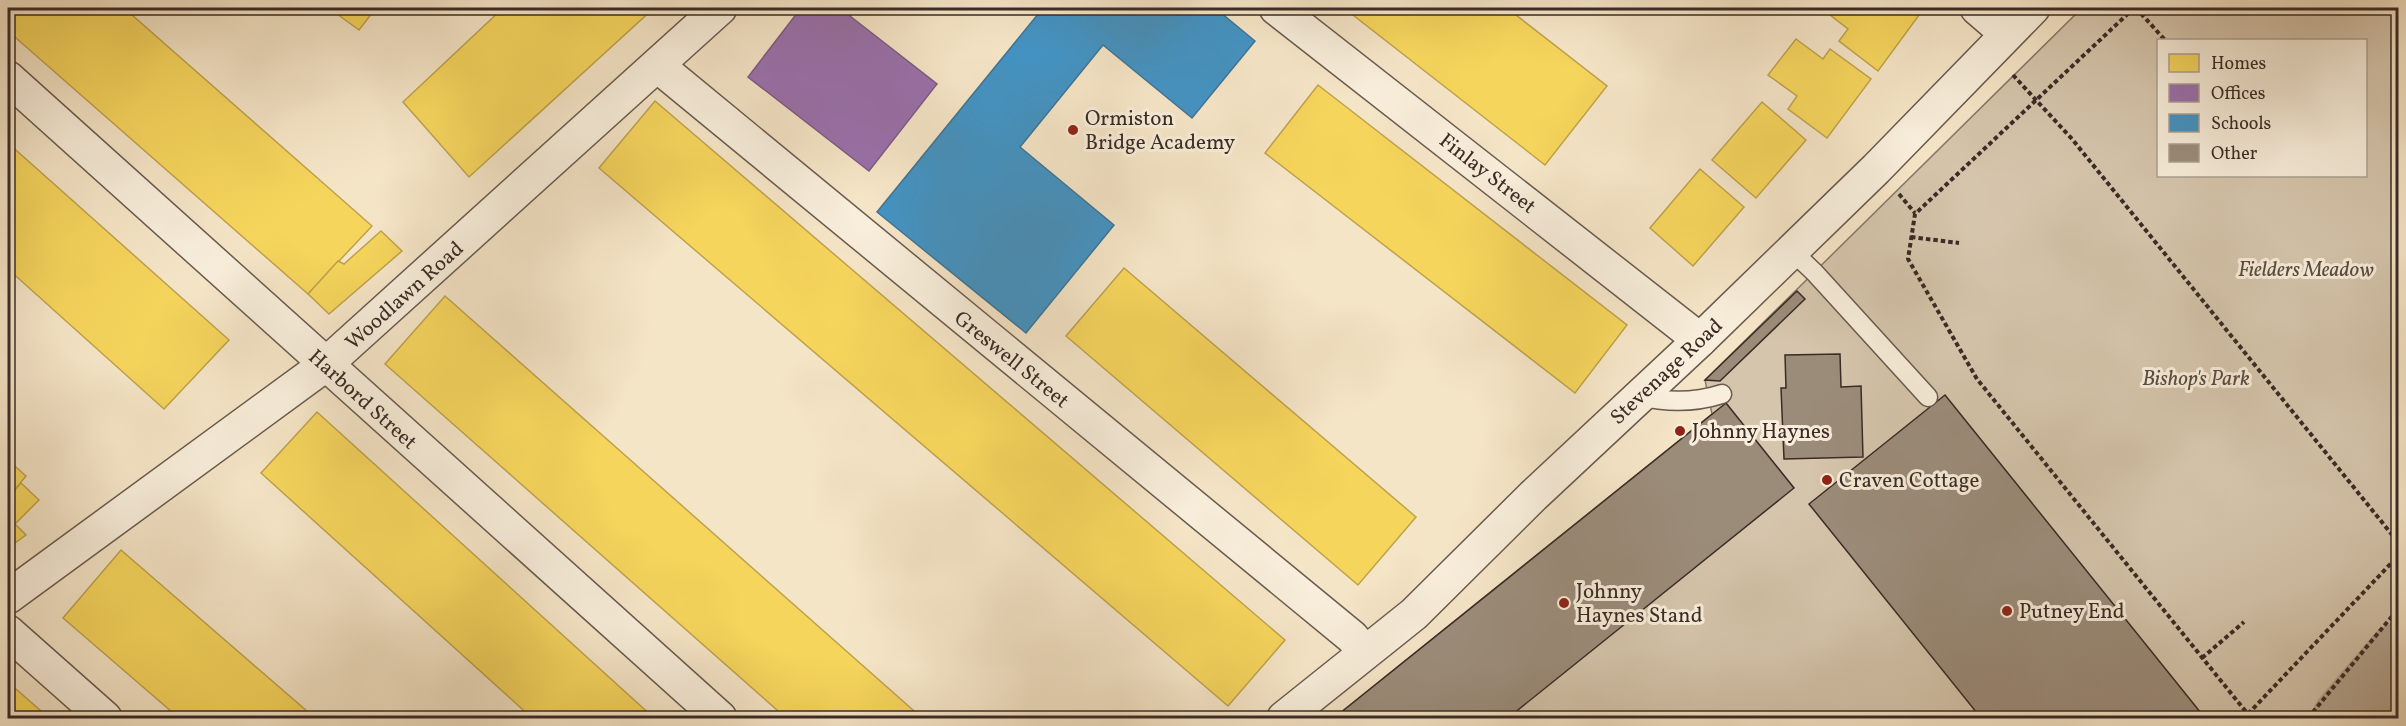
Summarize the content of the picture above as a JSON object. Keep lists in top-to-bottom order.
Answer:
{
  "streets": {
    "street": [
      "Finlay Street",
      "Woodlawn Road",
      "Greswell Street",
      "Stevenage Road",
      "Harbord Street"
    ]
  },
  "crossings": [
    ["Finlay Street", "Stevenage Road"],
    ["Woodlawn Road", "Greswell Street"],
    ["Woodlawn Road", "Harbord Street"],
    ["Greswell Street", "Stevenage Road"]
  ],
  "parks": ["Fielders Meadow", "Bishop's Park"],
  "places": [
    "Ormiston Bridge Academy",
    "Johnny Haynes",
    "Craven Cottage",
    "Johnny Haynes Stand",
    "Putney End"
  ],
  "legend": [
    "Homes",
    "Offices",
    "Schools",
    "Other"
  ]
}
